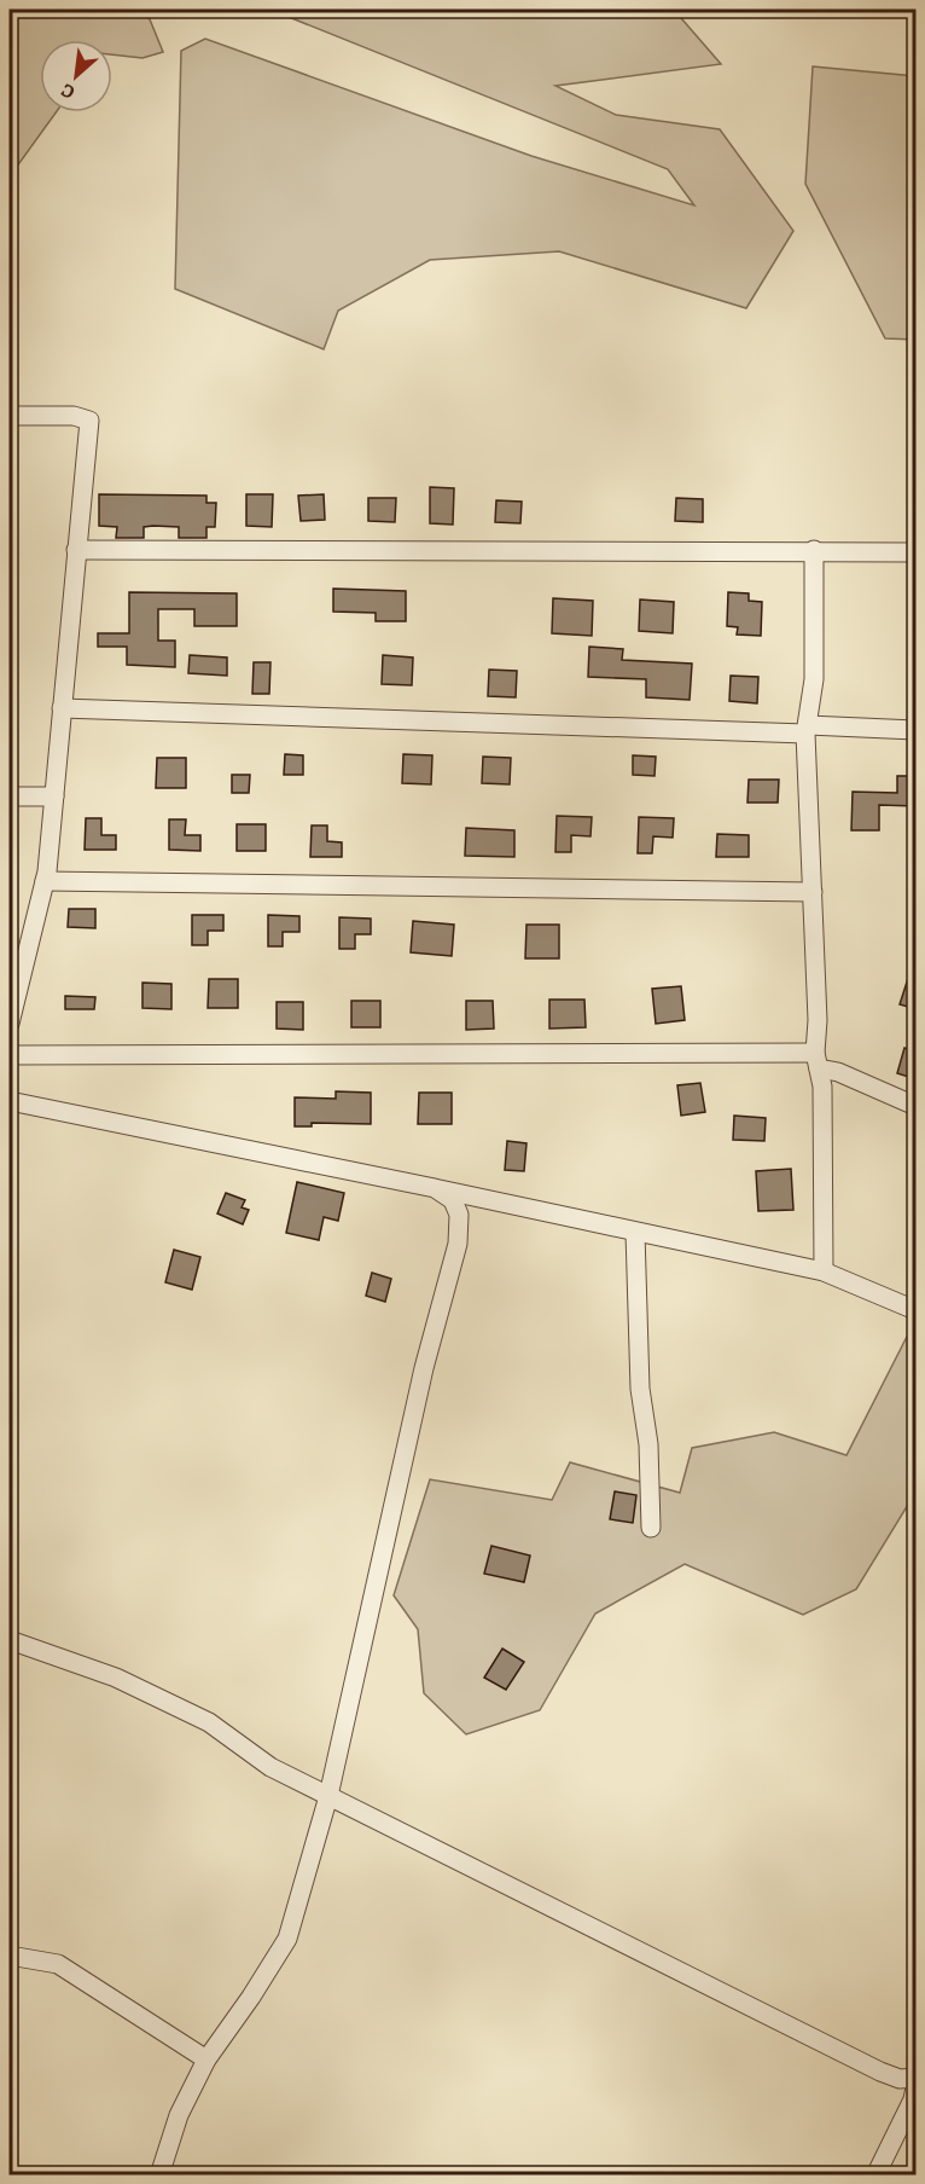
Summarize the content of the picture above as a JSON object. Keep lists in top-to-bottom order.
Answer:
{
  "north": "bottom left"
}
